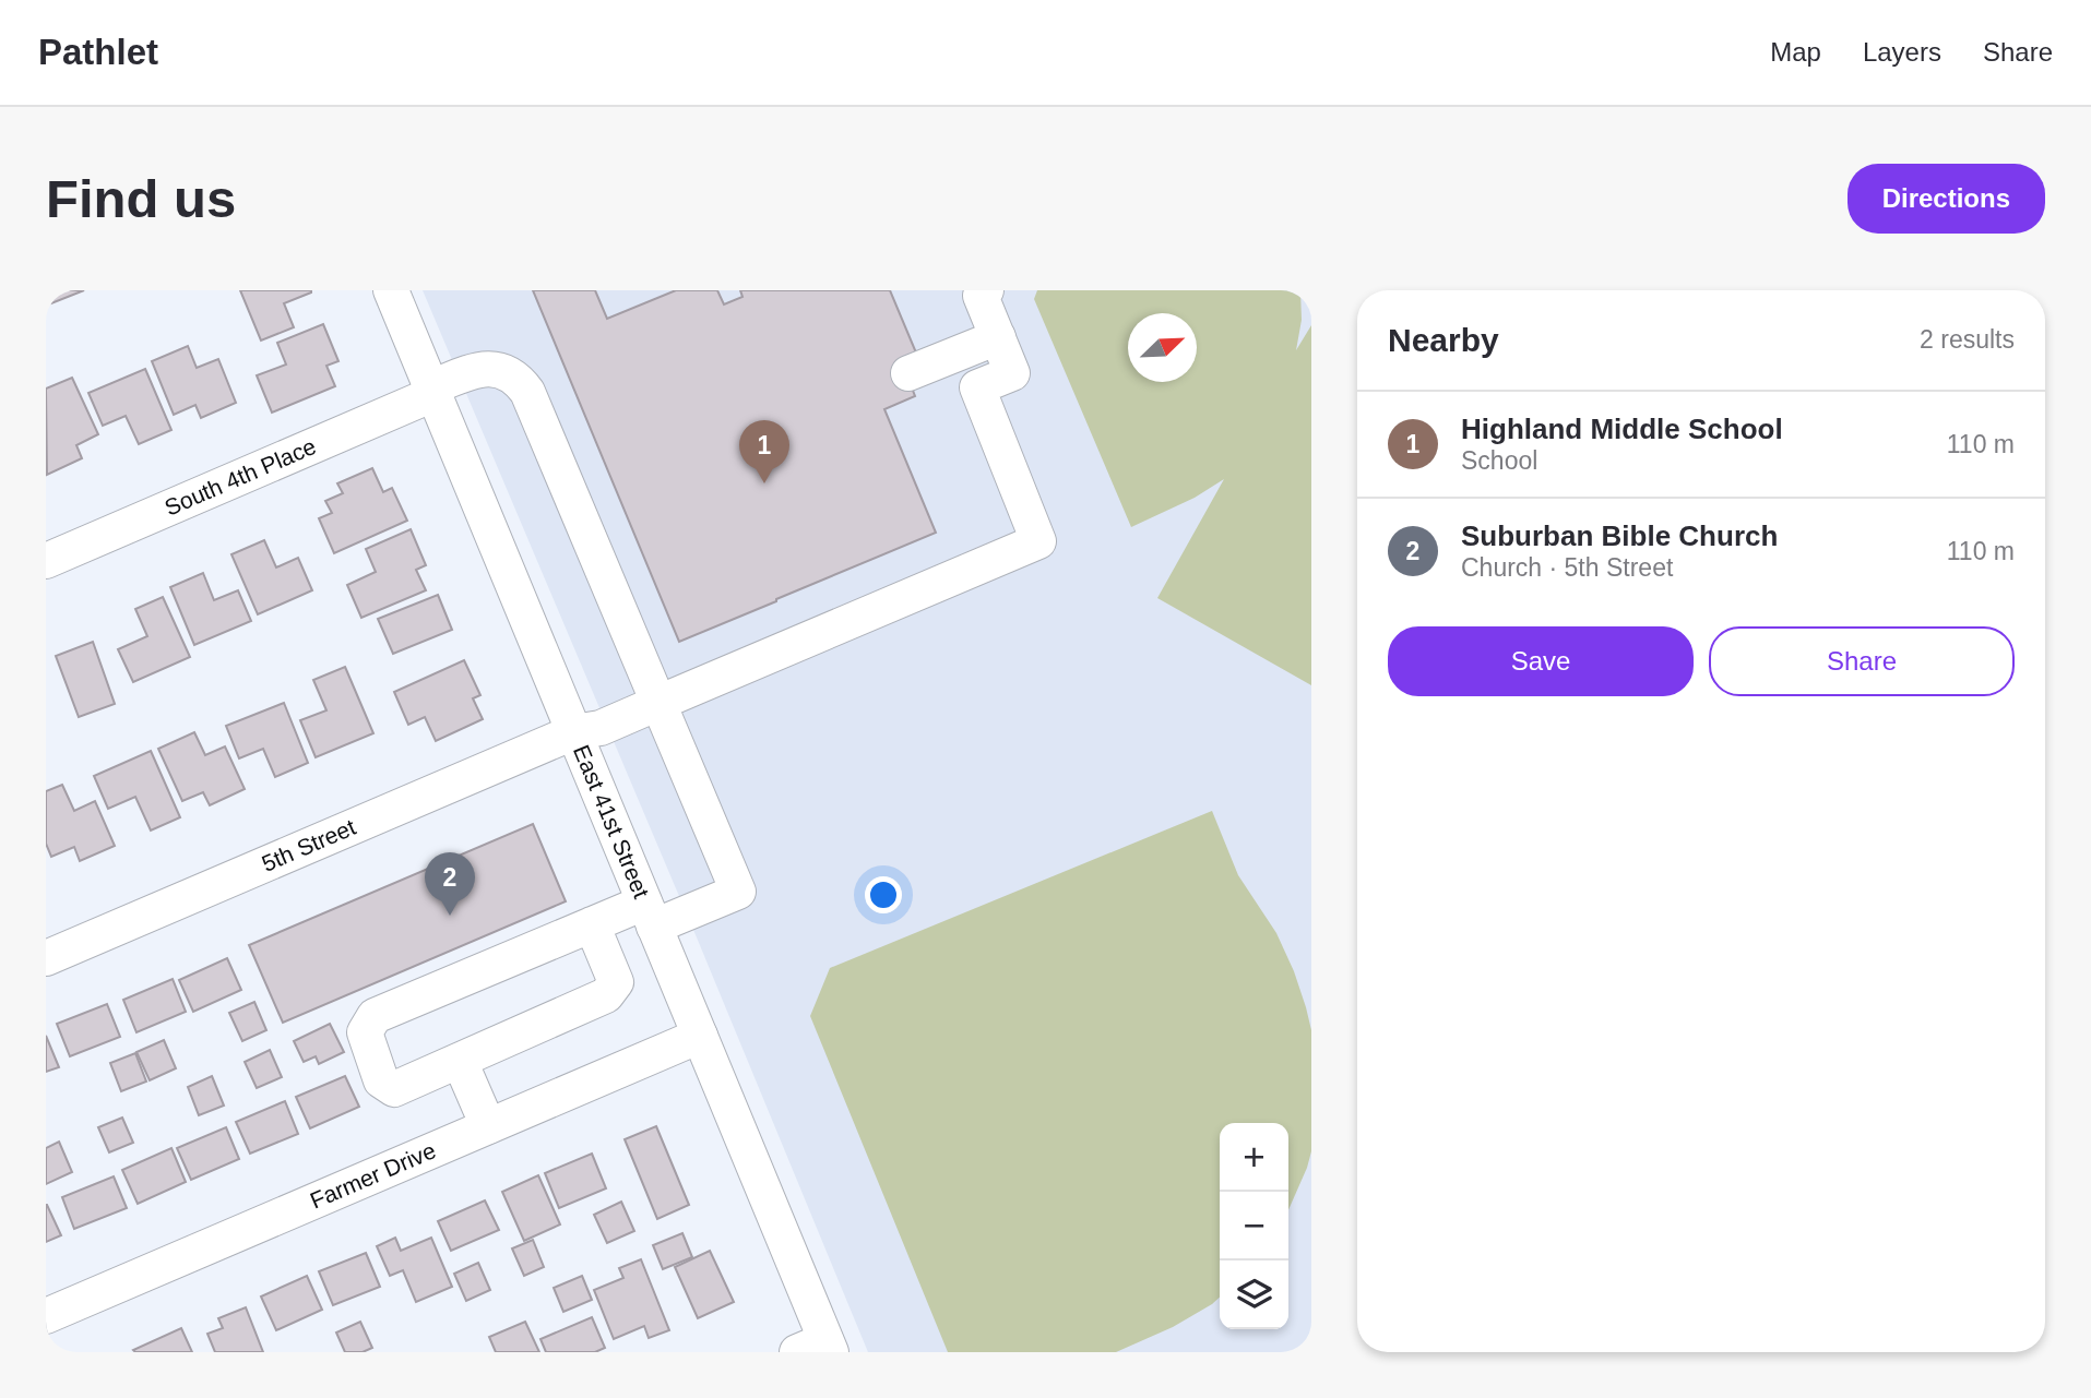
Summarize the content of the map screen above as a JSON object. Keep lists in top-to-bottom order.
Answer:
{
  "streets": {
    "street": [
      "South 4th Place",
      "East 41st Street",
      "5th Street",
      "Farmer Drive"
    ]
  },
  "crossings": [
    ["South 4th Place", "East 41st Street"],
    ["South 4th Place", "5th Street"],
    ["East 41st Street", "5th Street"],
    ["East 41st Street", "Farmer Drive"]
  ],
  "north": "top right",
  "page": {
    "header": "Pathlet",
    "nav": ["Map", "Layers", "Share"],
    "buttons": [
      "Directions",
      ["Save", "Share"]
    ],
    "title": "Find us",
    "heading": ["Nearby", "2 results"],
    "list": [
      {
        "mark": "1",
        "name": "Highland Middle School",
        "note": "School",
        "value": "110 m"
      },
      {
        "mark": "2",
        "name": "Suburban Bible Church",
        "note": "Church · 5th Street",
        "value": "110 m"
      }
    ],
    "pins": ["1", "2"],
    "map_buttons": ["+", "−"]
  }
}
